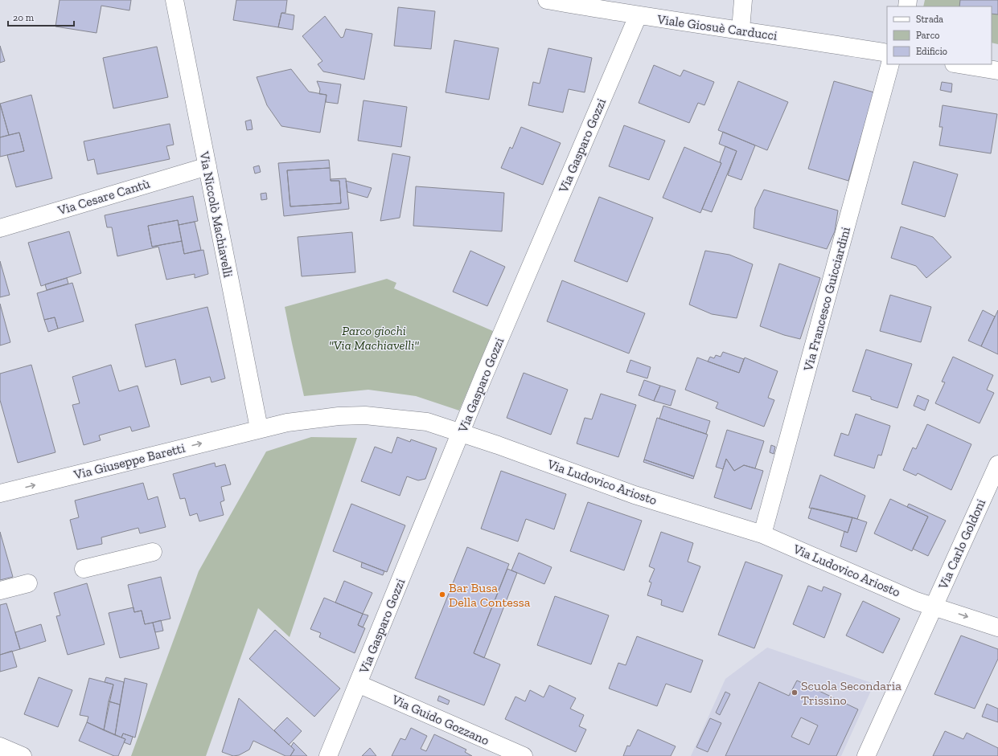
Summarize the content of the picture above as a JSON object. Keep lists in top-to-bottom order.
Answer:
{
  "streets": {
    "street": [
      "Viale Giosuè Carducci",
      "Via Gasparo Gozzi",
      "Via Cesare Cantù",
      "Via Niccolò Machiavelli",
      "Via Francesco Guicciardini",
      "Via Giuseppe Baretti",
      "Via Ludovico Ariosto",
      "Via Carlo Goldoni",
      "Via Guido Gozzano"
    ]
  },
  "crossings": [
    ["Viale Giosuè Carducci", "Via Gasparo Gozzi"],
    ["Via Gasparo Gozzi", "Via Ludovico Ariosto"],
    ["Via Gasparo Gozzi", "Via Guido Gozzano"],
    ["Via Cesare Cantù", "Via Niccolò Machiavelli"],
    ["Via Niccolò Machiavelli", "Via Giuseppe Baretti"],
    ["Via Niccolò Machiavelli", "Via Ludovico Ariosto"],
    ["Via Francesco Guicciardini", "Via Ludovico Ariosto"],
    ["Via Giuseppe Baretti", "Via Ludovico Ariosto"],
    ["Via Ludovico Ariosto", "Via Carlo Goldoni"]
  ],
  "one_way": ["Via Giuseppe Baretti"],
  "parks": ["Parco giochi \"Via Machiavelli\""],
  "places": ["Bar Busa Della Contessa", "Scuola Secondaria Trissino"],
  "legend": ["Strada", "Parco", "Edificio"],
  "scale_bar": "20 m"
}
